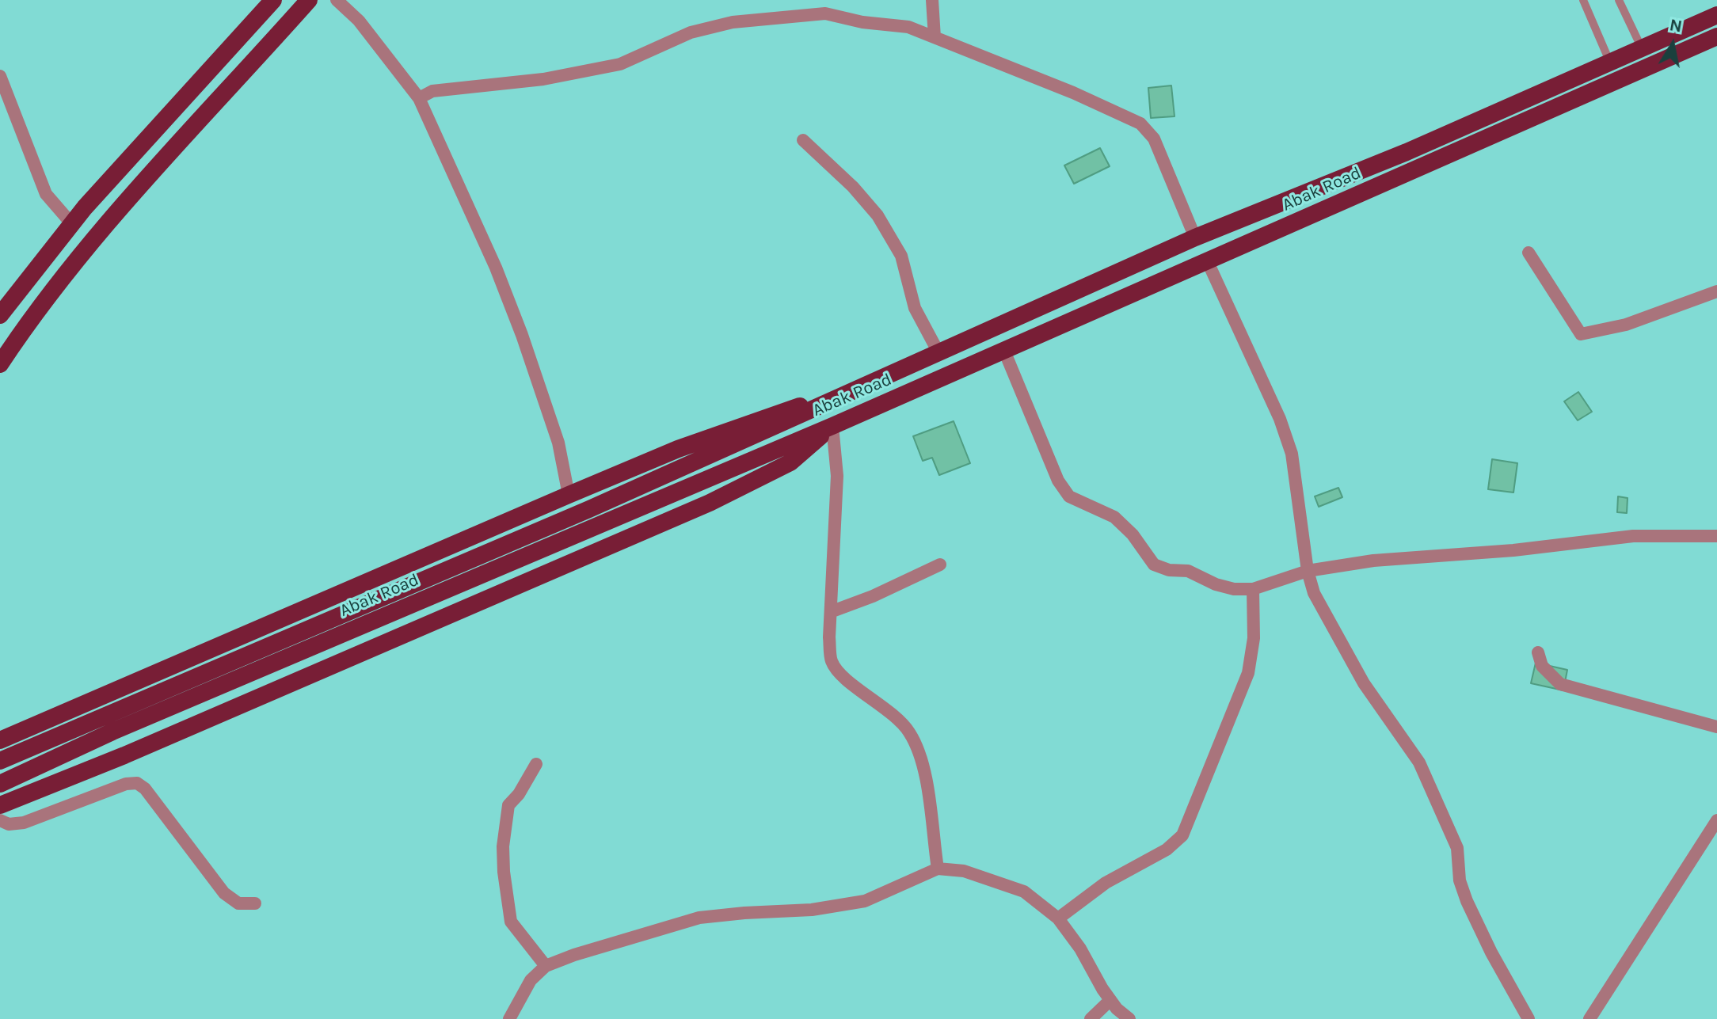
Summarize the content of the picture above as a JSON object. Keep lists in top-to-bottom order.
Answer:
{
  "streets": {
    "highway": ["Abak Road"]
  },
  "north": "top"
}
